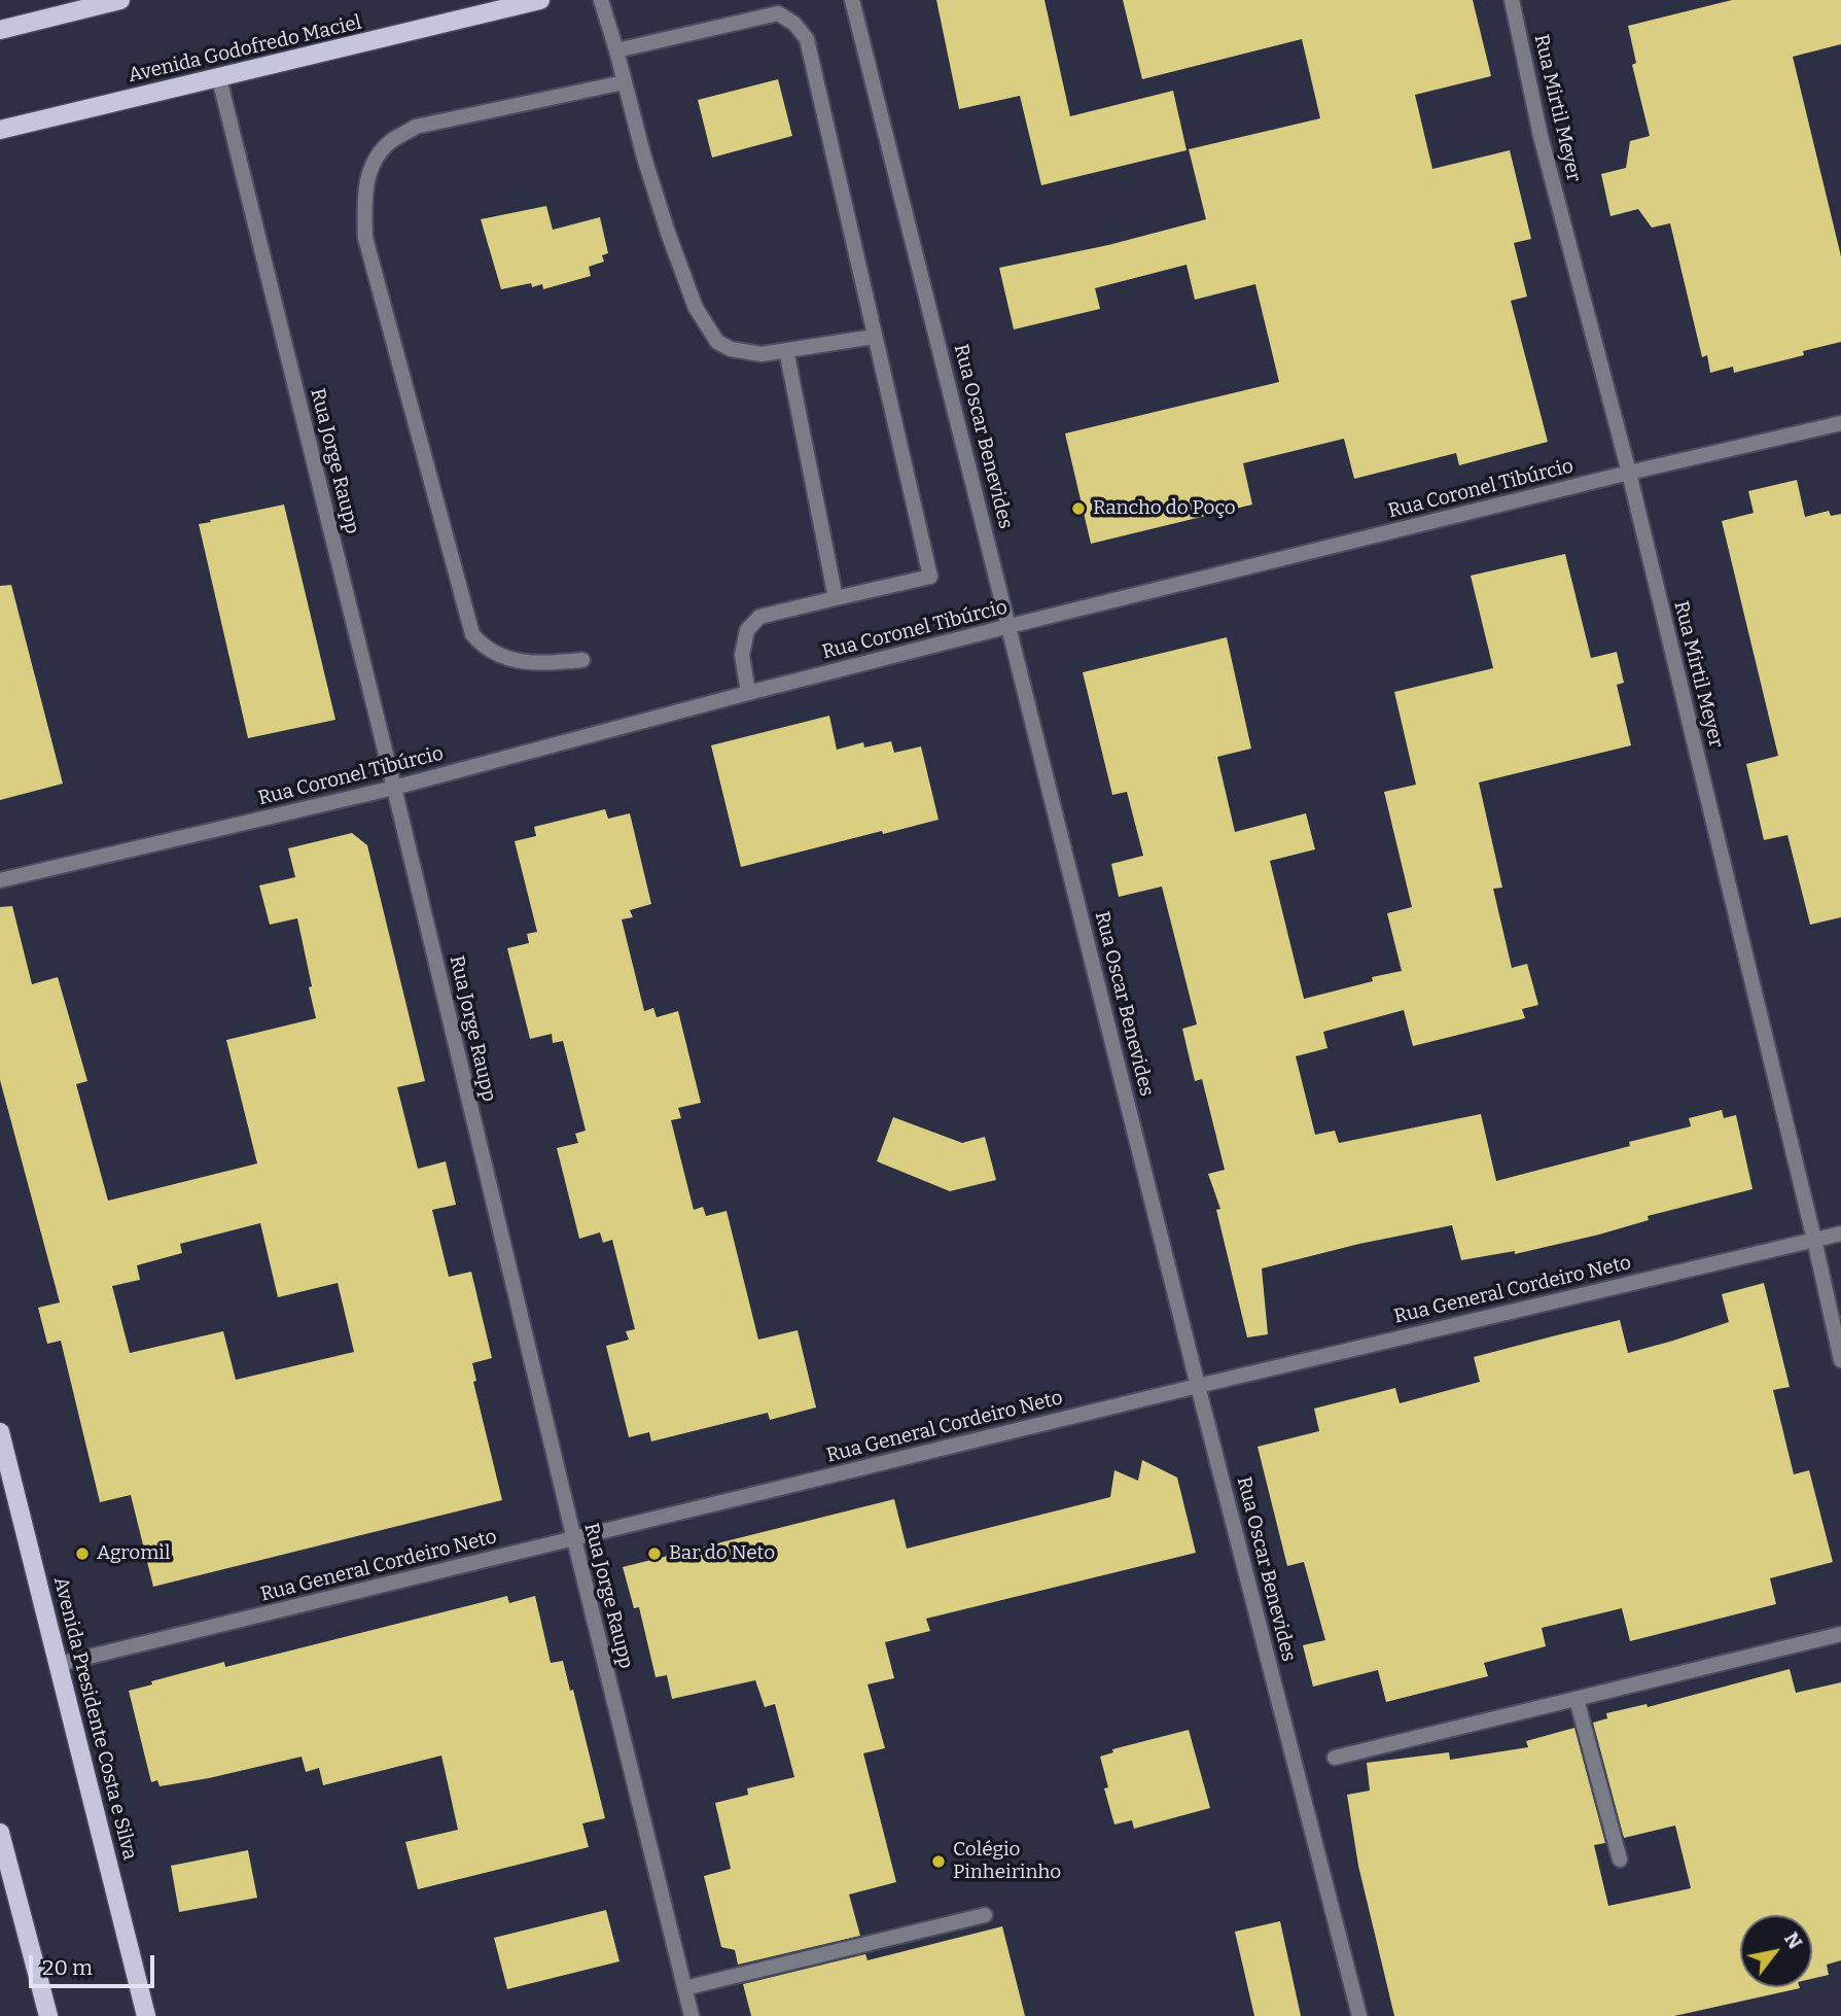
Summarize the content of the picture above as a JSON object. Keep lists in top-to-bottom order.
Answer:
{
  "streets": {
    "main road": ["Avenida Godofredo Maciel", "Avenida Presidente Costa e Silva"],
    "street": [
      "Rua Mirtil Meyer",
      "Rua Oscar Benevides",
      "Rua Jorge Raupp",
      "Rua Coronel Tibúrcio",
      "Rua General Cordeiro Neto"
    ]
  },
  "crossings": [
    ["Avenida Godofredo Maciel", "Rua Jorge Raupp"],
    ["Rua Mirtil Meyer", "Rua Coronel Tibúrcio"],
    ["Rua Mirtil Meyer", "Rua General Cordeiro Neto"],
    ["Rua Oscar Benevides", "Rua Coronel Tibúrcio"],
    ["Rua Oscar Benevides", "Rua General Cordeiro Neto"],
    ["Rua Jorge Raupp", "Rua Coronel Tibúrcio"],
    ["Rua Jorge Raupp", "Rua General Cordeiro Neto"],
    ["Rua General Cordeiro Neto", "Avenida Presidente Costa e Silva"]
  ],
  "places": [
    "Rancho do Poço",
    "Agromil",
    "Bar do Neto",
    "Colégio Pinheirinho"
  ],
  "scale_bar": "20 m",
  "north": "top right"
}
